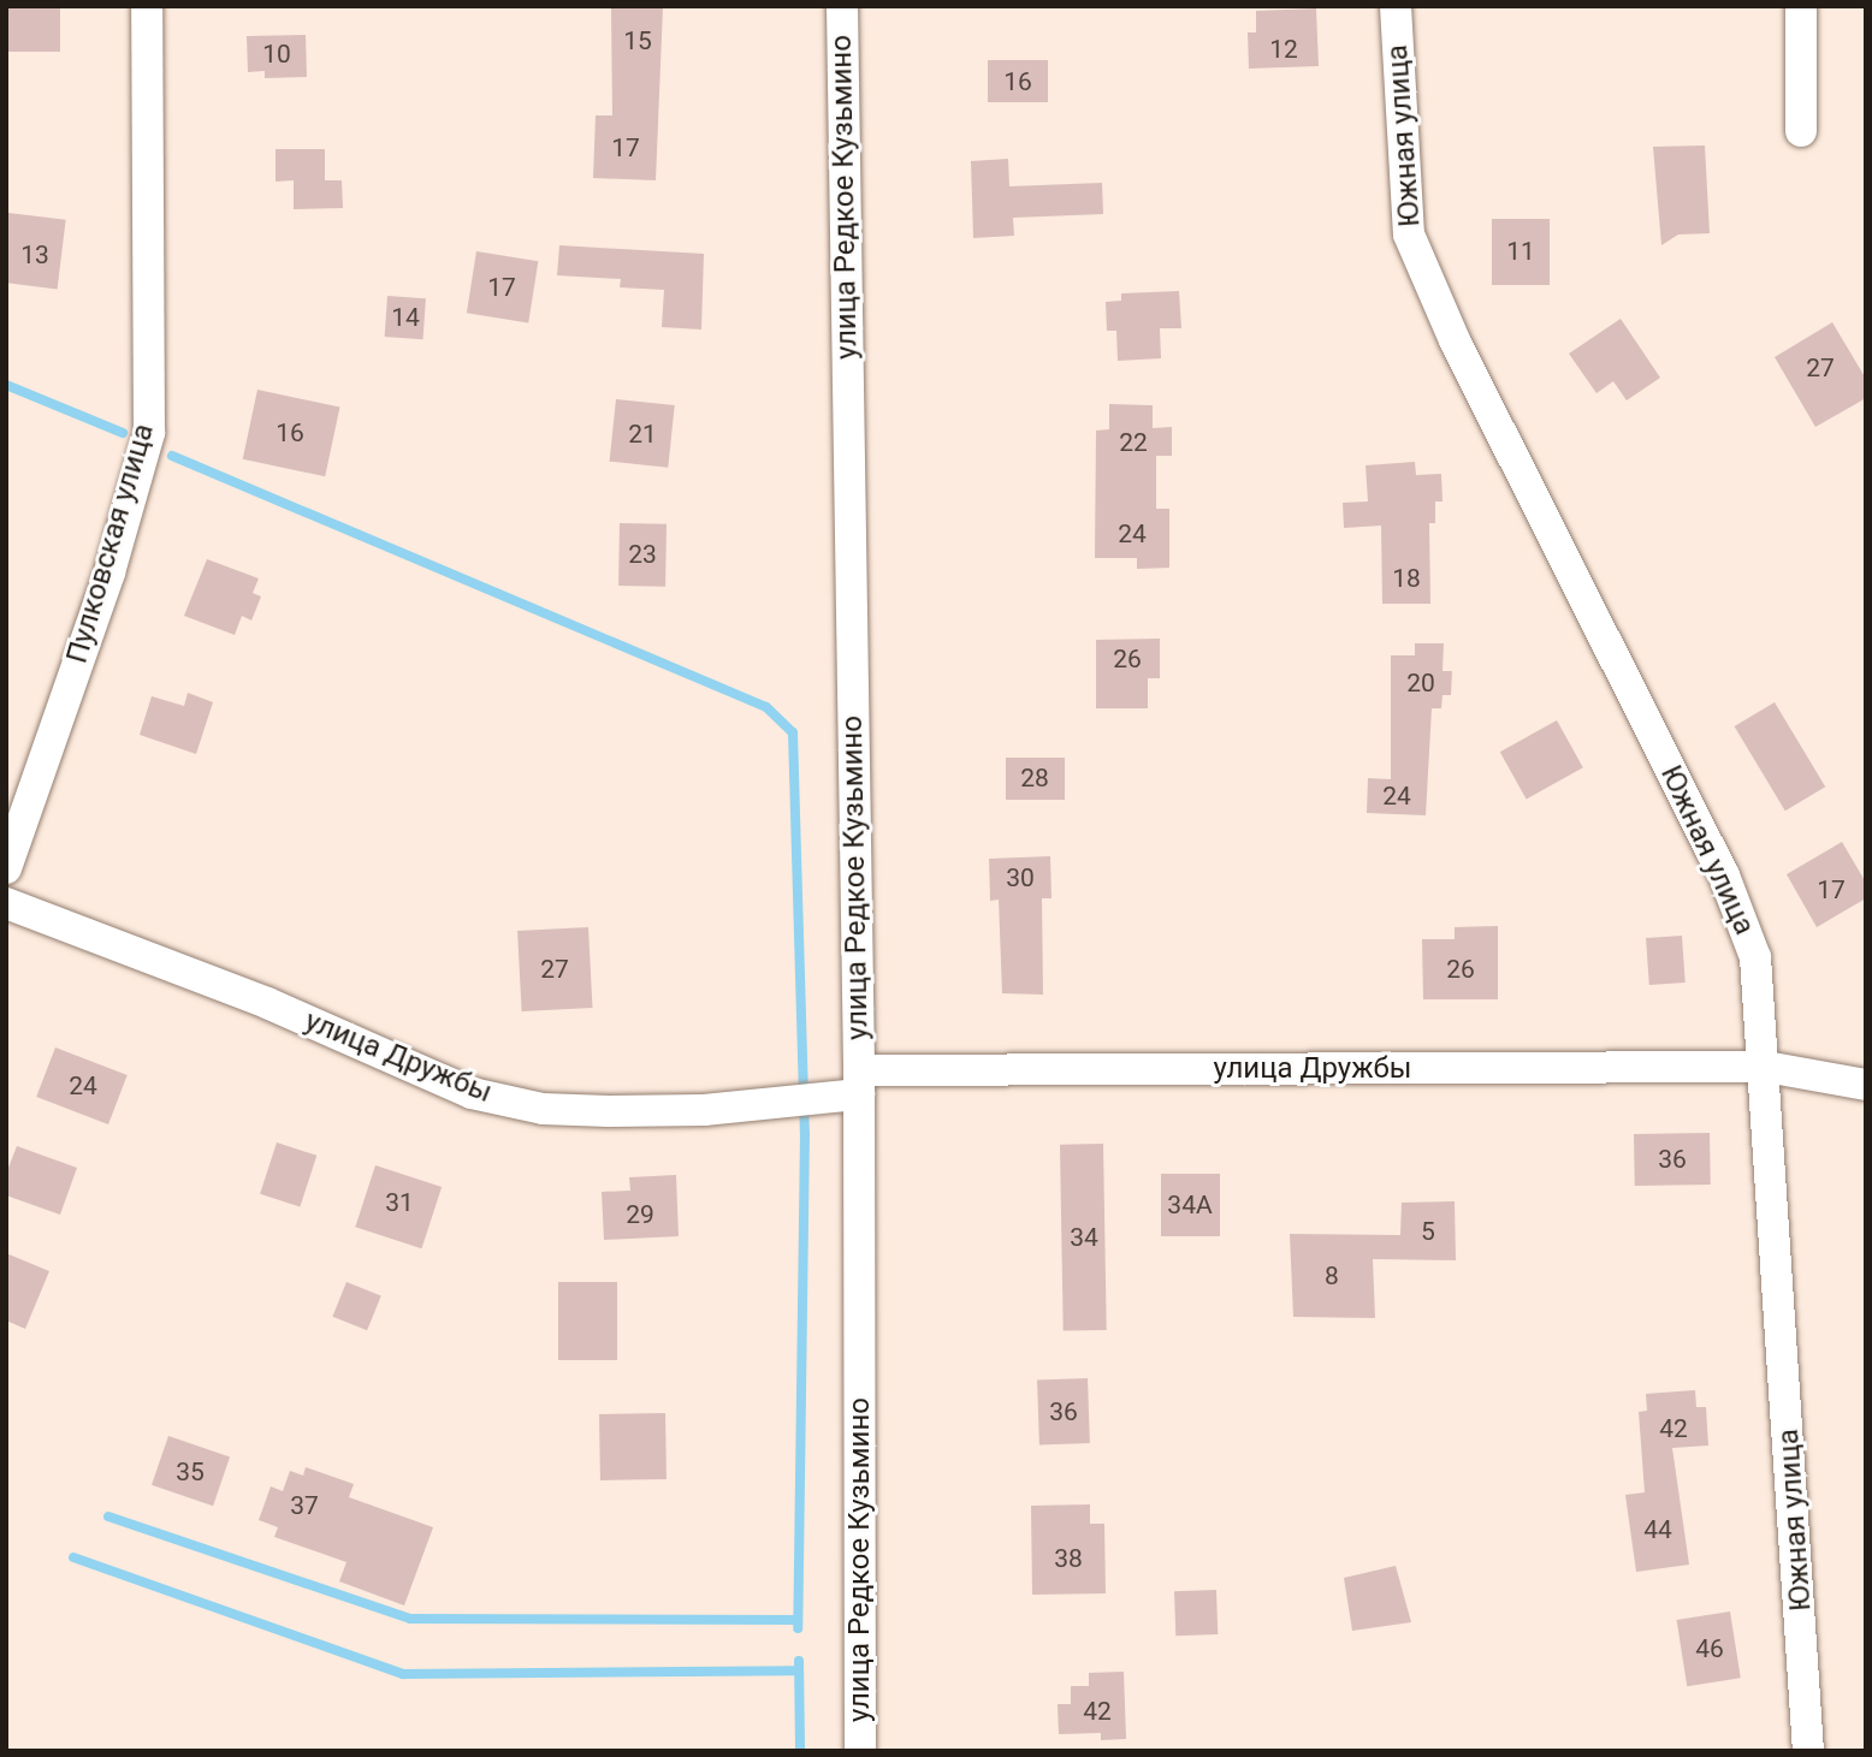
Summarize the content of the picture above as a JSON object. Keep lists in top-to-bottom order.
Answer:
{
  "streets": {
    "street": [
      "Южная улица",
      "улица Редкое Кузьмино",
      "Пулковская улица",
      "улица Дружбы"
    ]
  },
  "crossings": [
    ["Южная улица", "улица Дружбы"],
    ["улица Редкое Кузьмино", "улица Дружбы"]
  ],
  "house_numbers": [
    "15",
    "12",
    "10",
    "16",
    "17",
    "11",
    "13",
    "17",
    "14",
    "27",
    "16",
    "21",
    "22",
    "24",
    "23",
    "18",
    "26",
    "20",
    "28",
    "24",
    "30",
    "17",
    "27",
    "26",
    "24",
    "36",
    "31",
    "34А",
    "29",
    "5",
    "34",
    "8",
    "36",
    "42",
    "35",
    "37",
    "44",
    "38",
    "46",
    "42"
  ]
}
